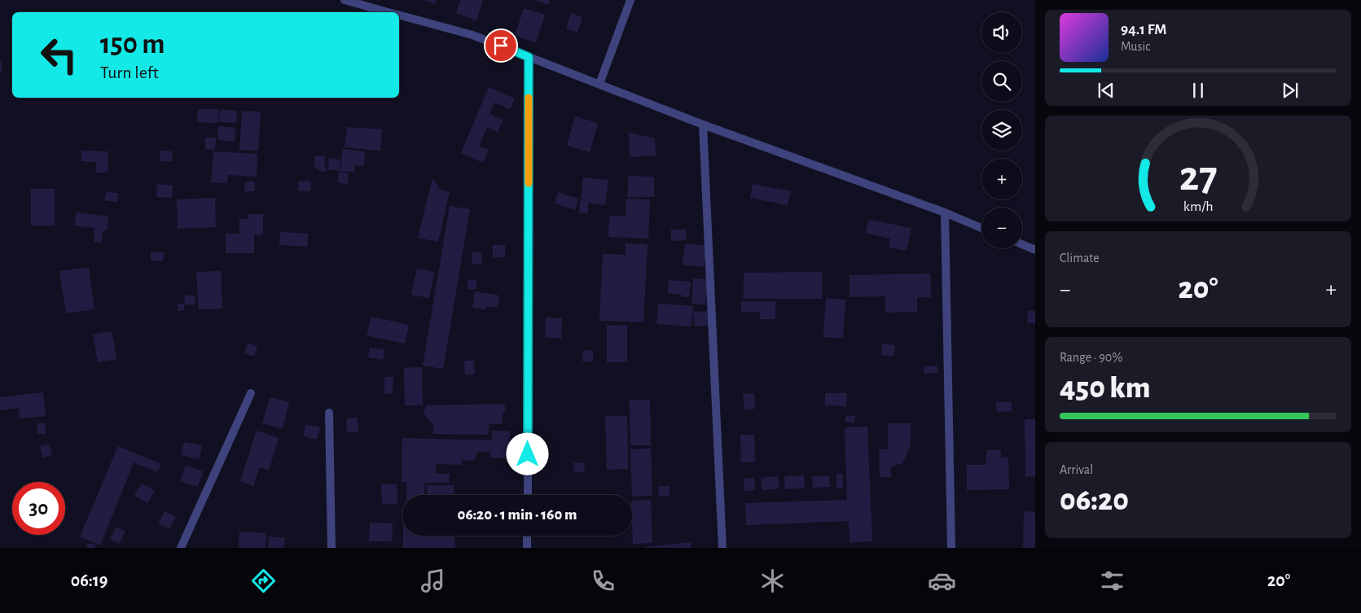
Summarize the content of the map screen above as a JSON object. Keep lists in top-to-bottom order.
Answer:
{
  "page": {
    "map_buttons": ["+", "−"],
    "turn": ["150 m", "Turn left"],
    "song": ["94.1 FM", "Music"],
    "tile": [
      "Climate",
      ["Range · 90%", "450 km"],
      ["Arrival", "06:20"]
    ],
    "heat": ["−", "20°", "+"],
    "limit": "30",
    "trip": "06:20 · 1 min · 160 m",
    "tabs": ["06:19", "20°"],
    "gauge": ["27", "km/h"]
  }
}
